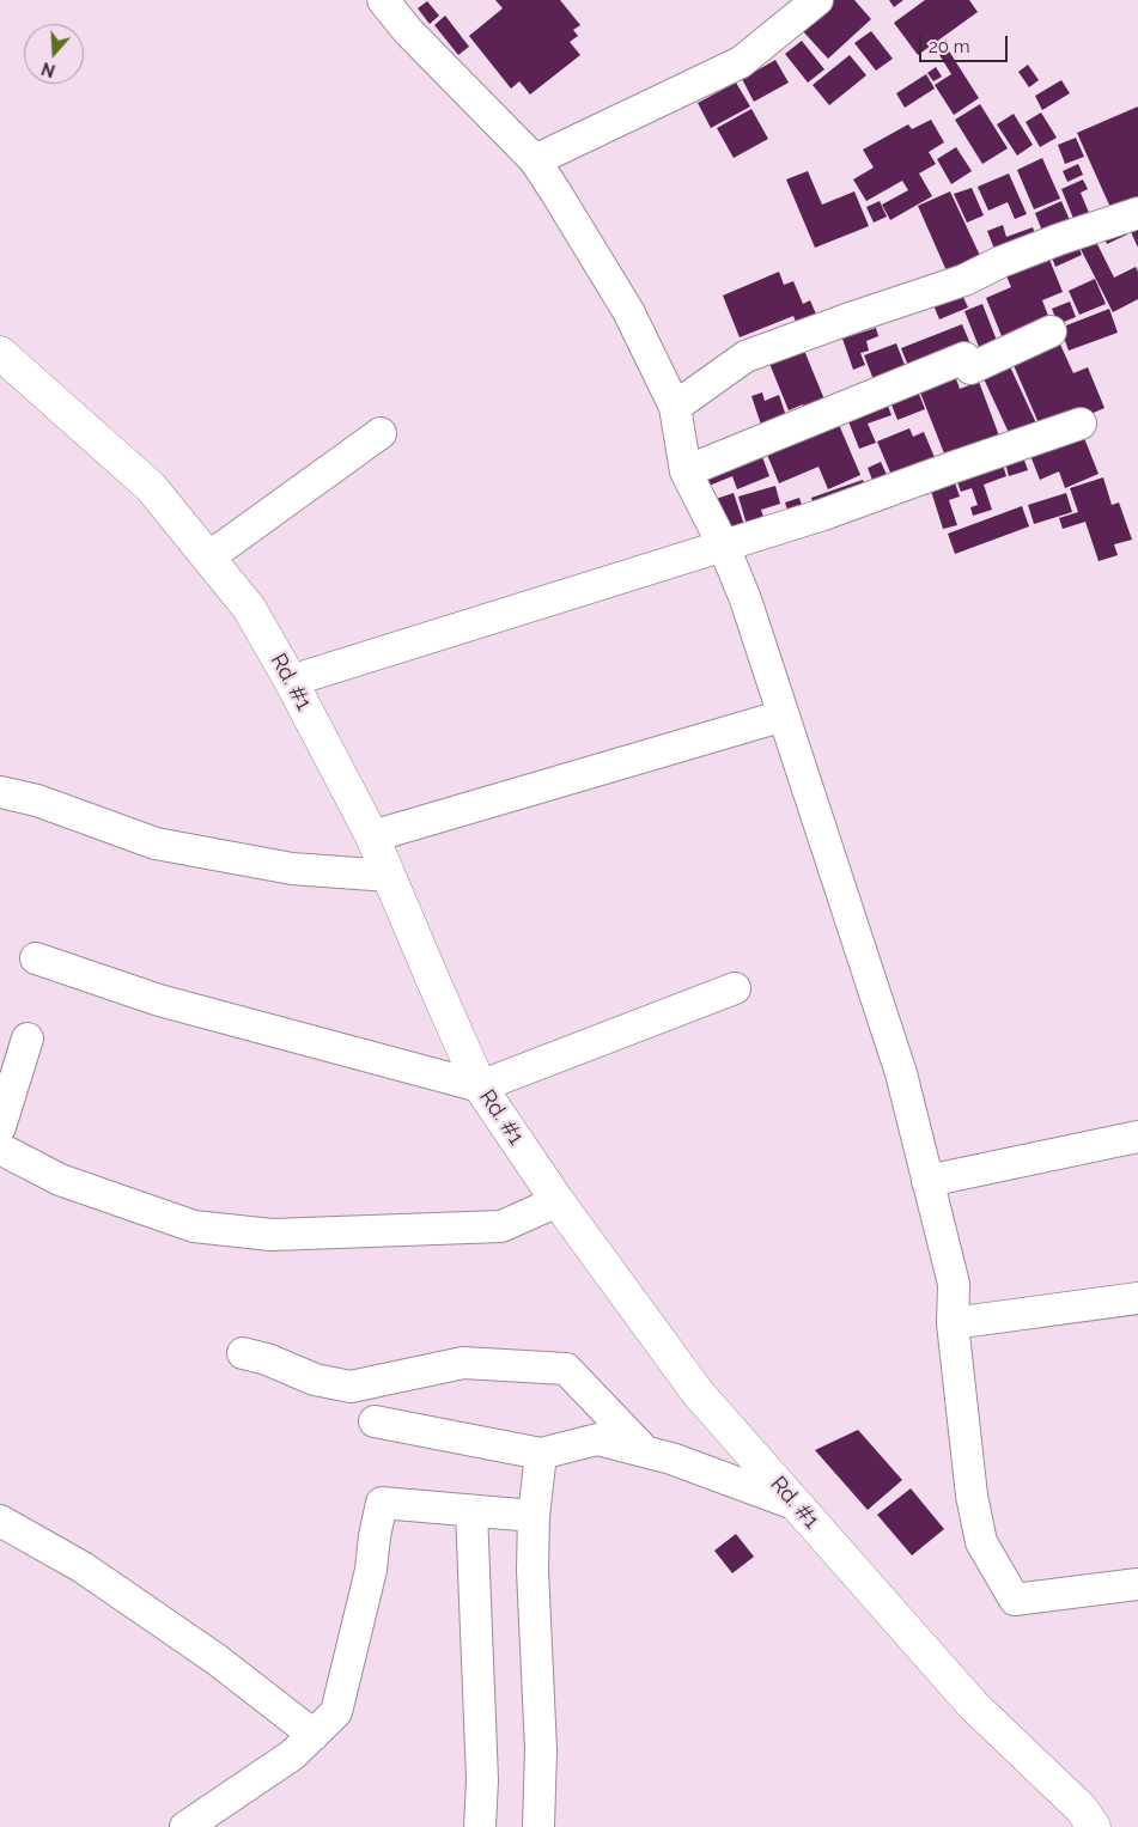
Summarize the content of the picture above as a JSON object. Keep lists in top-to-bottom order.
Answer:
{
  "streets": {
    "main road": ["Rd. #1"]
  },
  "scale_bar": "20 m",
  "north": "bottom"
}
